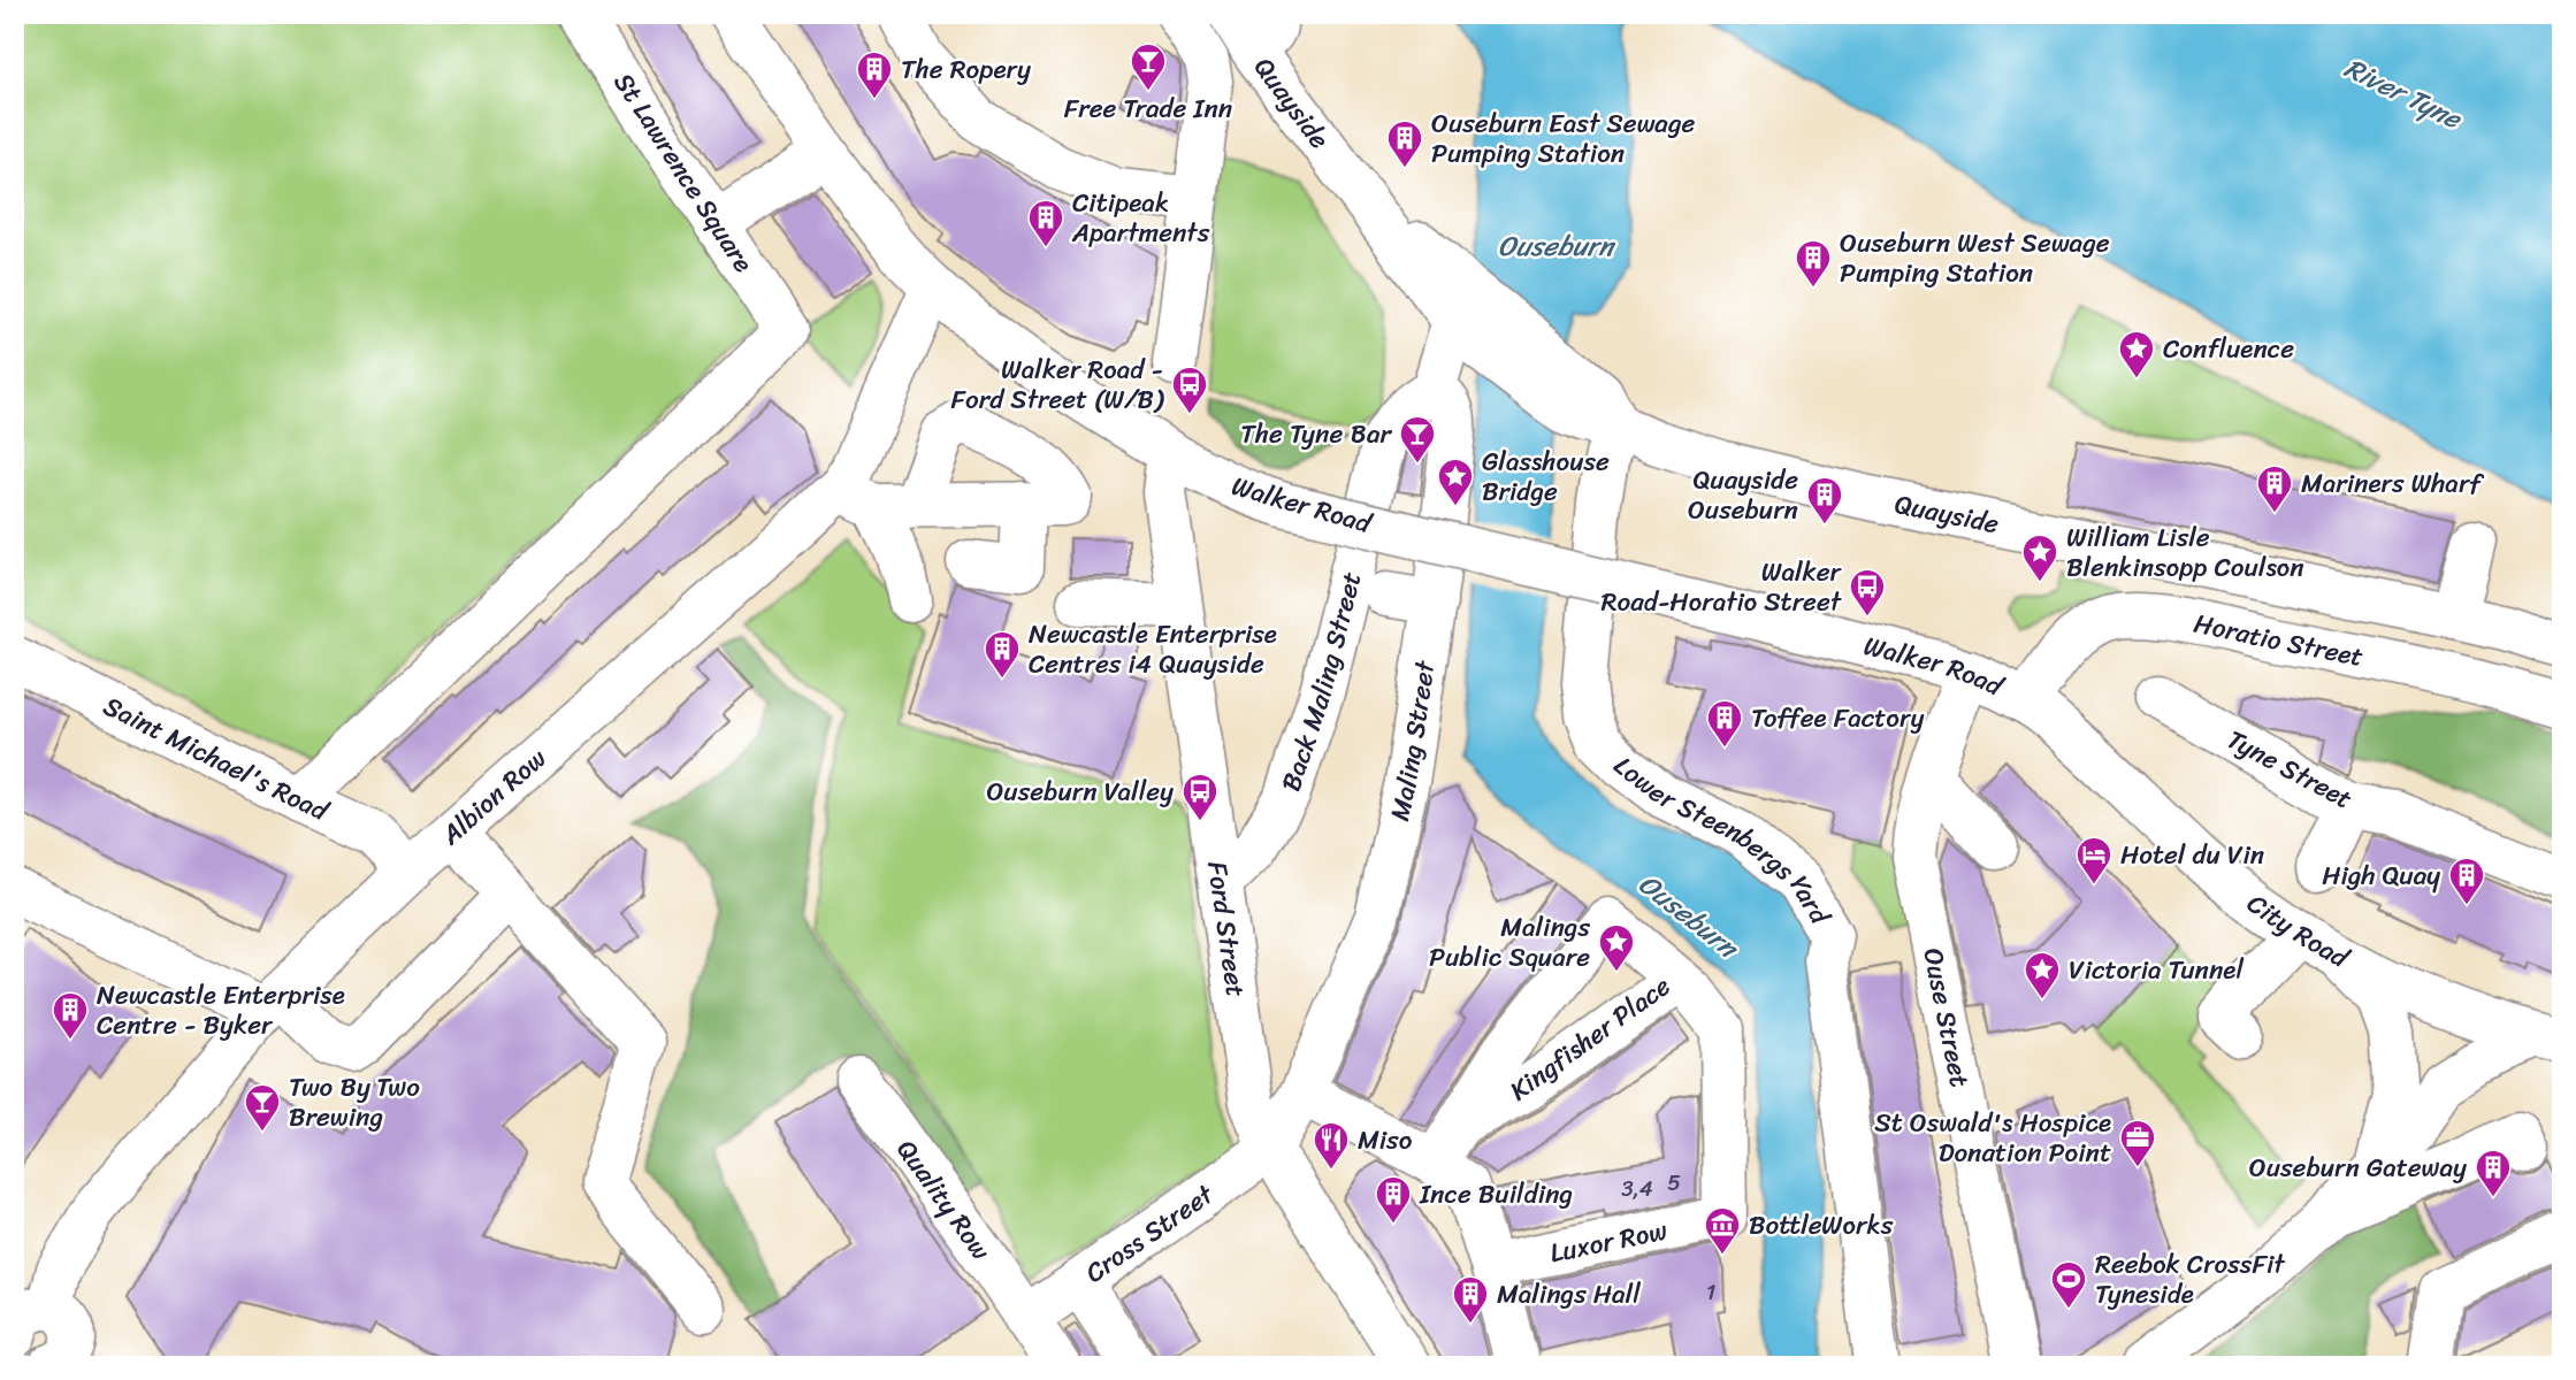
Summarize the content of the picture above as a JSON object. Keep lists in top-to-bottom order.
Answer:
{
  "streets": {
    "street": [
      "Quayside",
      "St Lawrence Square",
      "Walker Road",
      "Horatio Street",
      "Back Maling Street",
      "Maling Street",
      "Saint Michael's Road",
      "Tyne Street",
      "Albion Row",
      "Lower Steenbergs Yard",
      "City Road",
      "Ford Street",
      "Ouse Street",
      "Kingfisher Place",
      "Quality Row",
      "Cross Street",
      "Luxor Row"
    ]
  },
  "crossings": [
    ["Quayside", "Maling Street"],
    ["Quayside", "Lower Steenbergs Yard"],
    ["St Lawrence Square", "Saint Michael's Road"],
    ["Walker Road", "Horatio Street"],
    ["Walker Road", "Albion Row"],
    ["Walker Road", "City Road"],
    ["Walker Road", "Ford Street"],
    ["Walker Road", "Ouse Street"],
    ["Horatio Street", "City Road"],
    ["Back Maling Street", "Maling Street"],
    ["Back Maling Street", "Ford Street"],
    ["Maling Street", "Ford Street"],
    ["Maling Street", "Cross Street"],
    ["Saint Michael's Road", "Albion Row"],
    ["Ford Street", "Cross Street"],
    ["Kingfisher Place", "Luxor Row"],
    ["Quality Row", "Cross Street"]
  ],
  "water": ["River Tyne", "Ouseburn"],
  "places": {
    "bar": ["Free Trade Inn", "The Tyne Bar", "Two By Two Brewing"],
    "building": [
      "The Ropery",
      "Ouseburn East Sewage Pumping Station",
      "Citipeak Apartments",
      "Ouseburn West Sewage Pumping Station",
      "Mariners Wharf",
      "Quayside Ouseburn",
      "Newcastle Enterprise Centres i4 Quayside",
      "Toffee Factory",
      "High Quay",
      "Newcastle Enterprise Centre - Byker",
      "Ouseburn Gateway",
      "Ince Building",
      "Malings Hall"
    ],
    "place": [
      "Confluence",
      "Glasshouse Bridge",
      "William Lisle Blenkinsopp Coulson",
      "Malings Public Square",
      "Victoria Tunnel"
    ],
    "bus stop": ["Walker Road - Ford Street (W/B)", "Walker Road-Horatio Street", "Ouseburn Valley"],
    "hotel": ["Hotel du Vin"],
    "office": ["St Oswald's Hospice Donation Point"],
    "restaurant": ["Miso"],
    "museum": ["BottleWorks"],
    "sports": ["Reebok CrossFit Tyneside"]
  },
  "house_numbers": ["5", "3,4", "1"]
}
